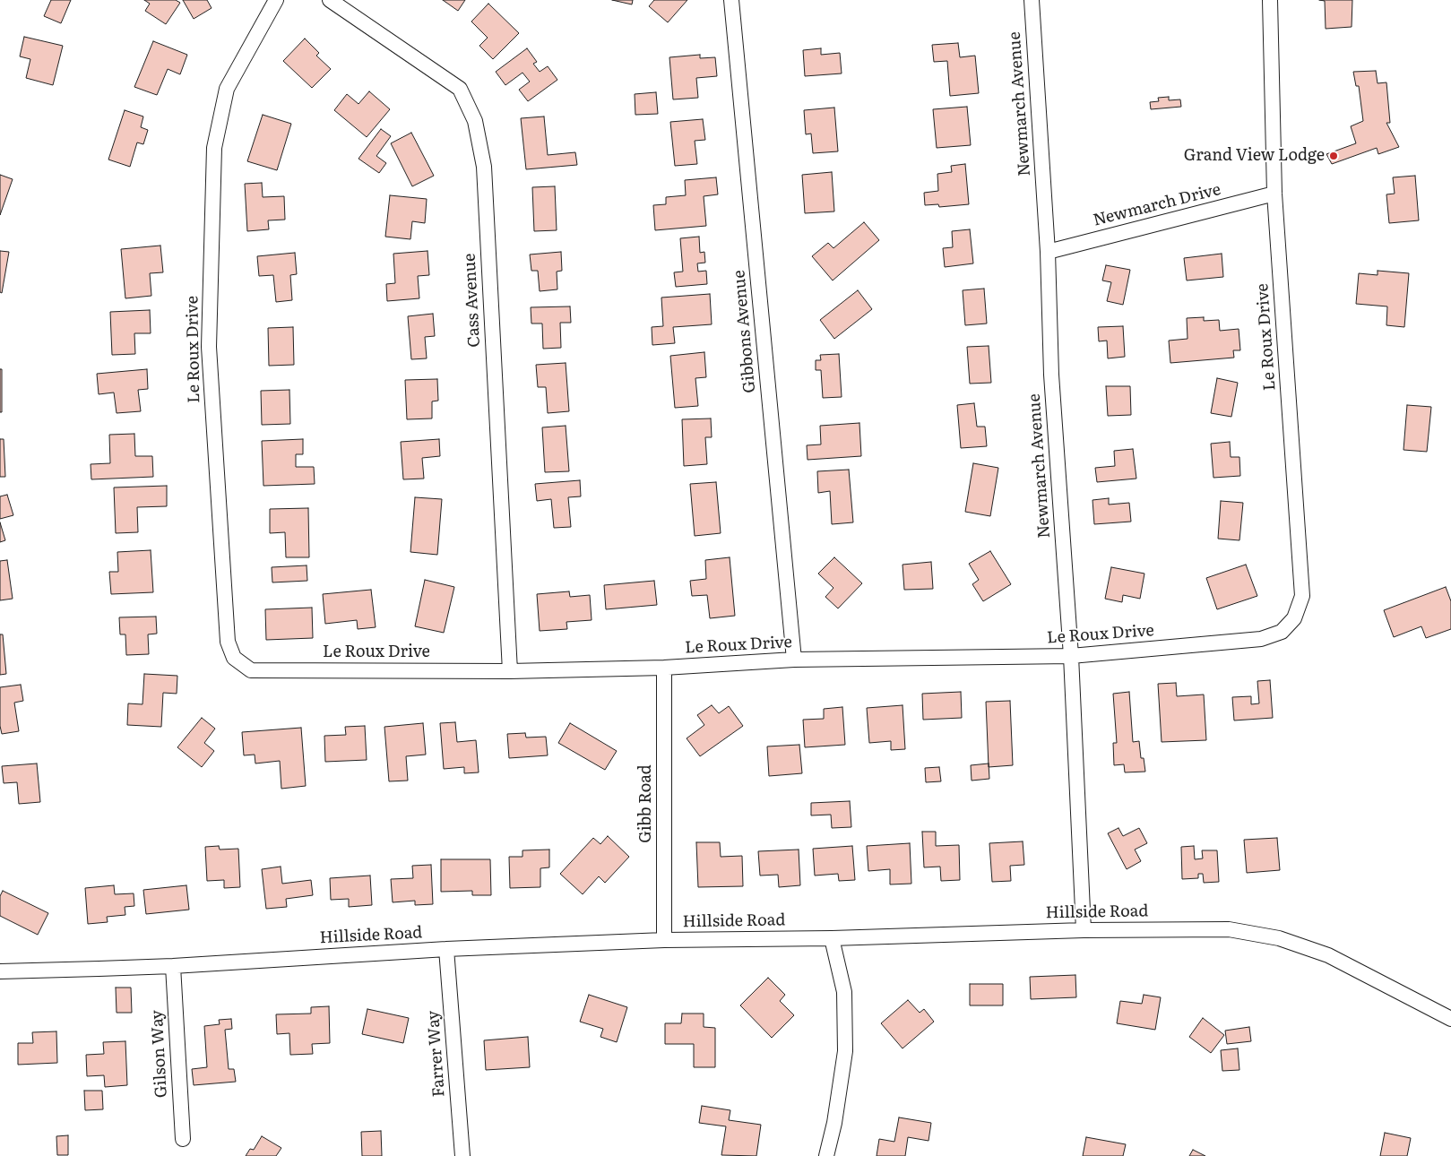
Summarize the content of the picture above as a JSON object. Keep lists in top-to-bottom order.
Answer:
{
  "streets": {
    "street": [
      "Newmarch Avenue",
      "Newmarch Drive",
      "Cass Avenue",
      "Gibbons Avenue",
      "Le Roux Drive",
      "Gibb Road",
      "Hillside Road",
      "Gilson Way",
      "Farrer Way"
    ]
  },
  "crossings": [
    ["Newmarch Avenue", "Newmarch Drive"],
    ["Newmarch Avenue", "Le Roux Drive"],
    ["Newmarch Avenue", "Hillside Road"],
    ["Newmarch Drive", "Le Roux Drive"],
    ["Cass Avenue", "Le Roux Drive"],
    ["Gibbons Avenue", "Le Roux Drive"],
    ["Le Roux Drive", "Gibb Road"],
    ["Gibb Road", "Hillside Road"],
    ["Hillside Road", "Gilson Way"],
    ["Hillside Road", "Farrer Way"]
  ],
  "places": ["Grand View Lodge"]
}
